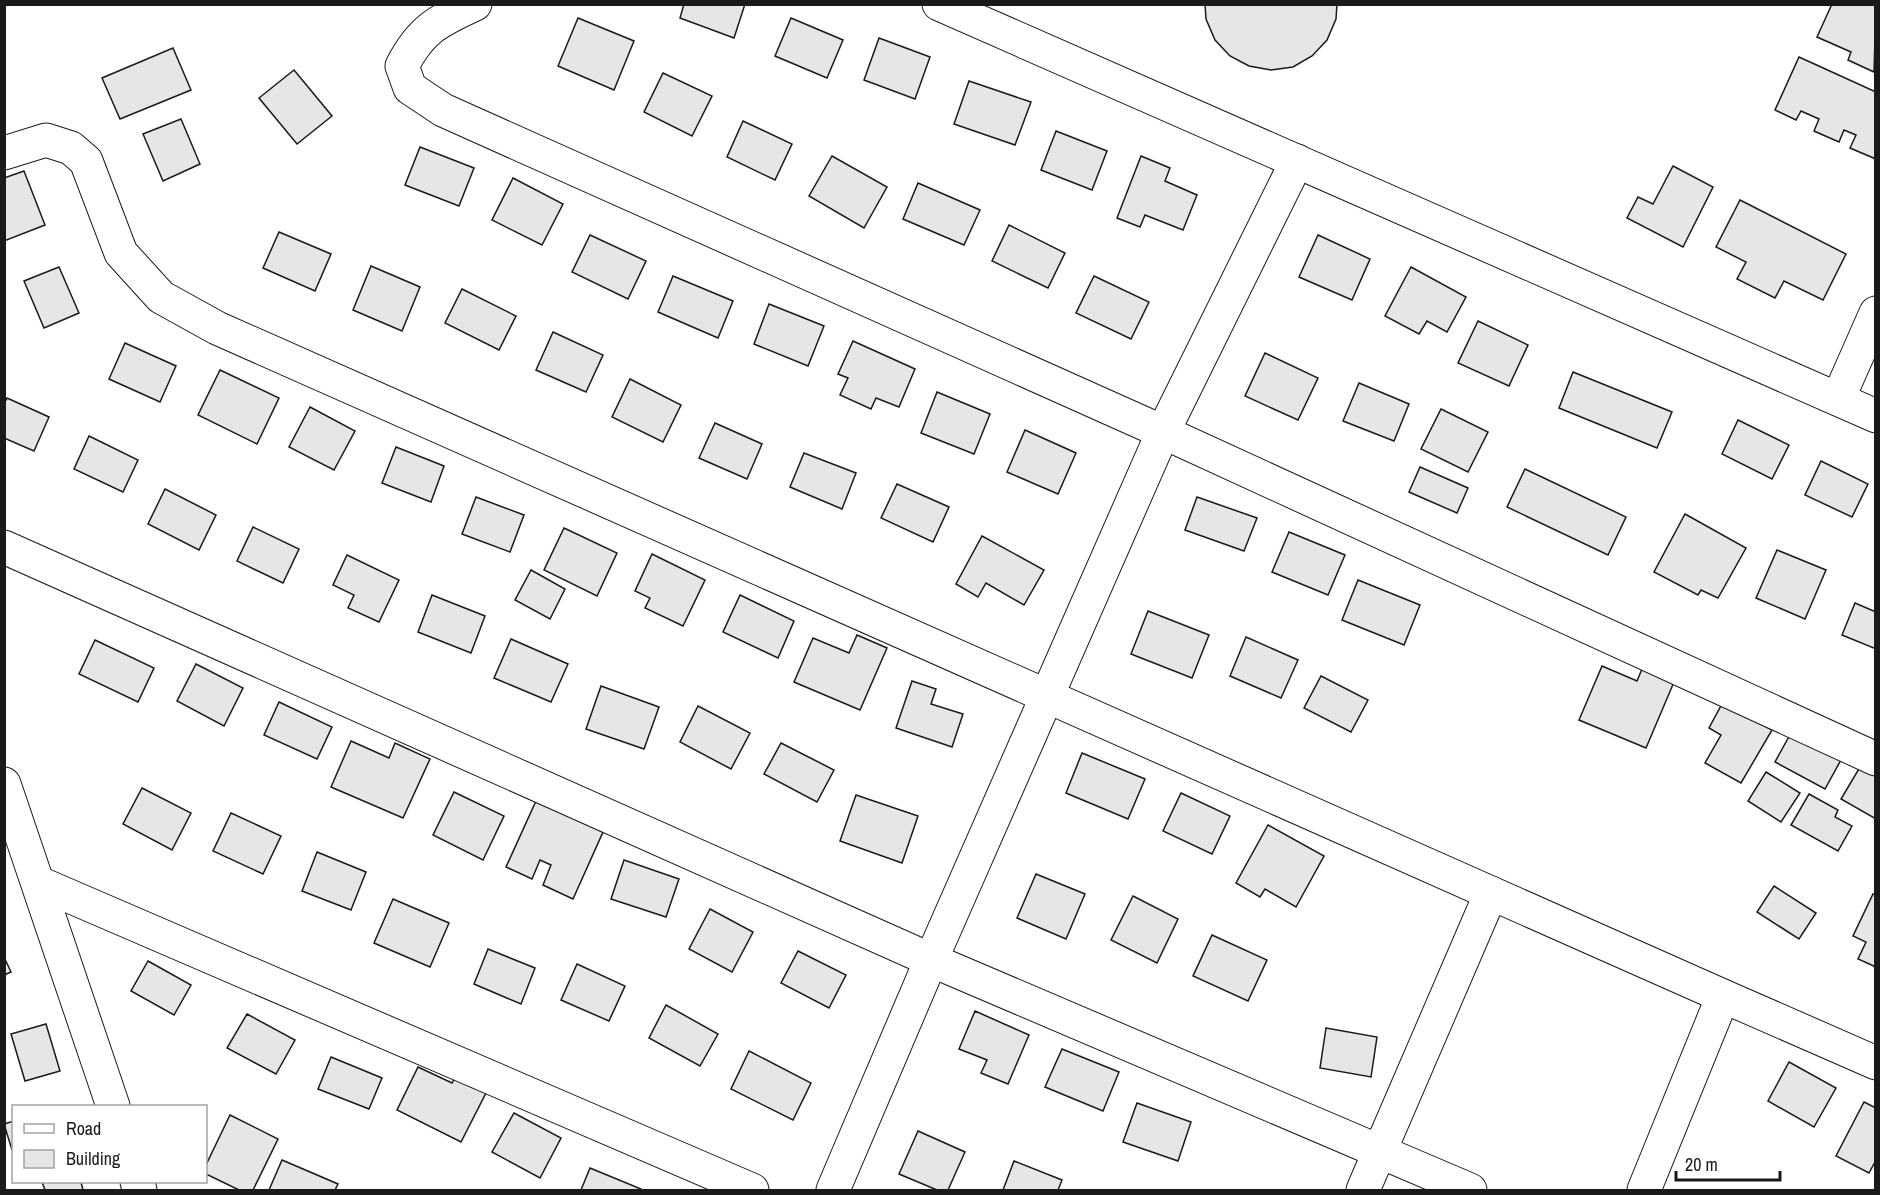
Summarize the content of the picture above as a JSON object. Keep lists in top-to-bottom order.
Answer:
{
  "legend": ["Road", "Building"],
  "scale_bar": "20 m"
}
